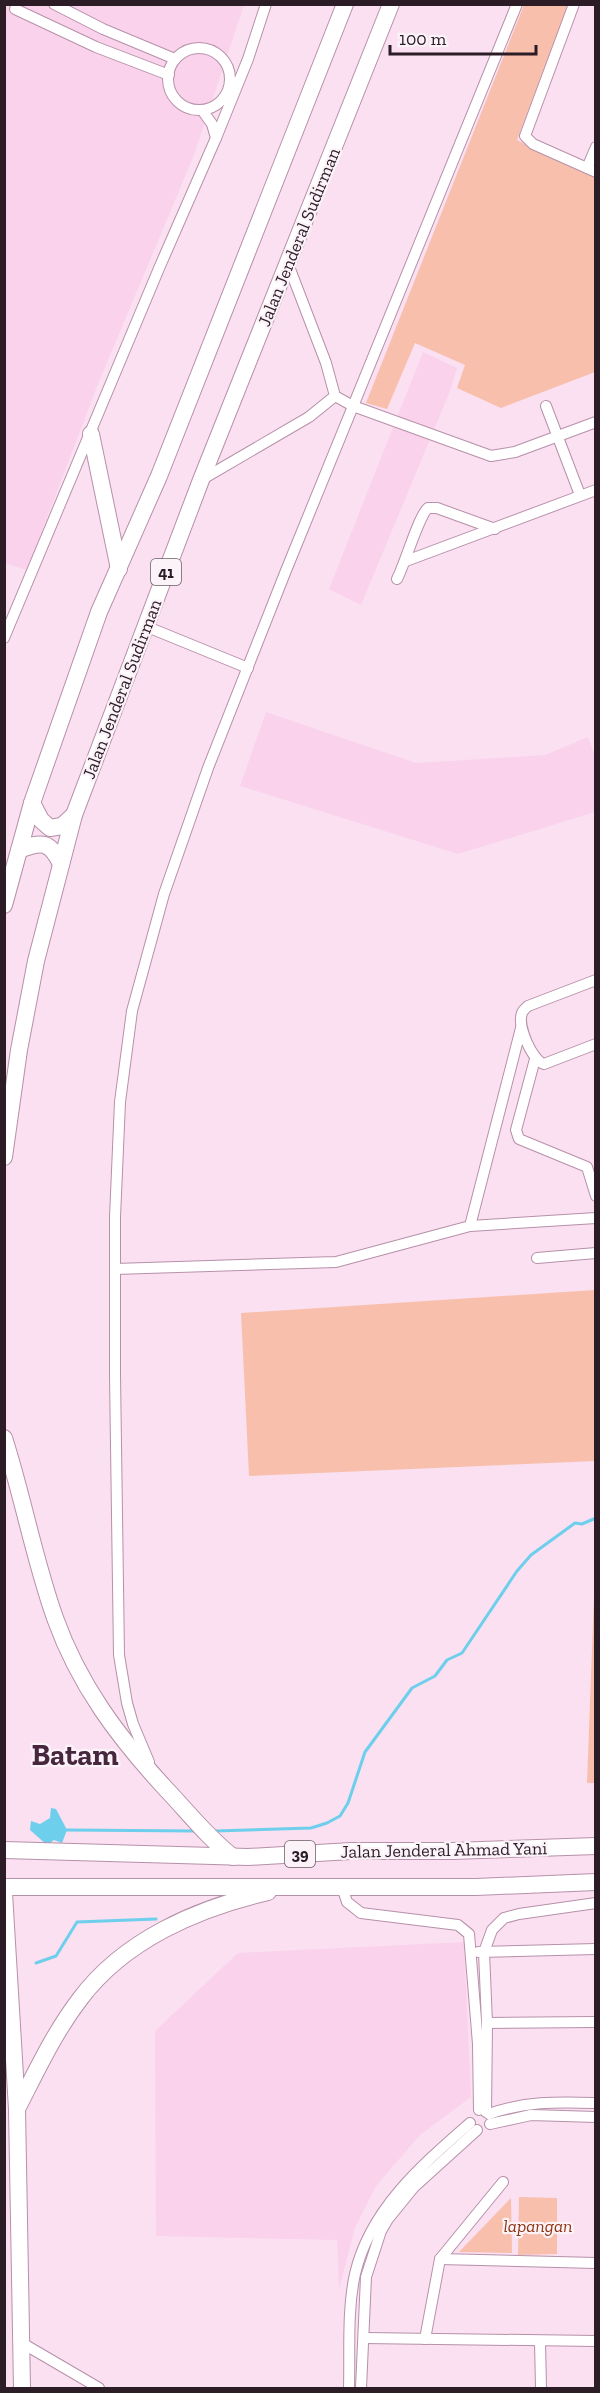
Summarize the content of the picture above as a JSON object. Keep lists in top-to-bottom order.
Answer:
{
  "streets": {
    "highway": [
      "Jalan Jenderal Sudirman",
      "41",
      "Jalan Jenderal Ahmad Yani",
      "39"
    ]
  },
  "districts": ["Batam"],
  "parks": ["lapangan"],
  "scale_bar": "100 m"
}
